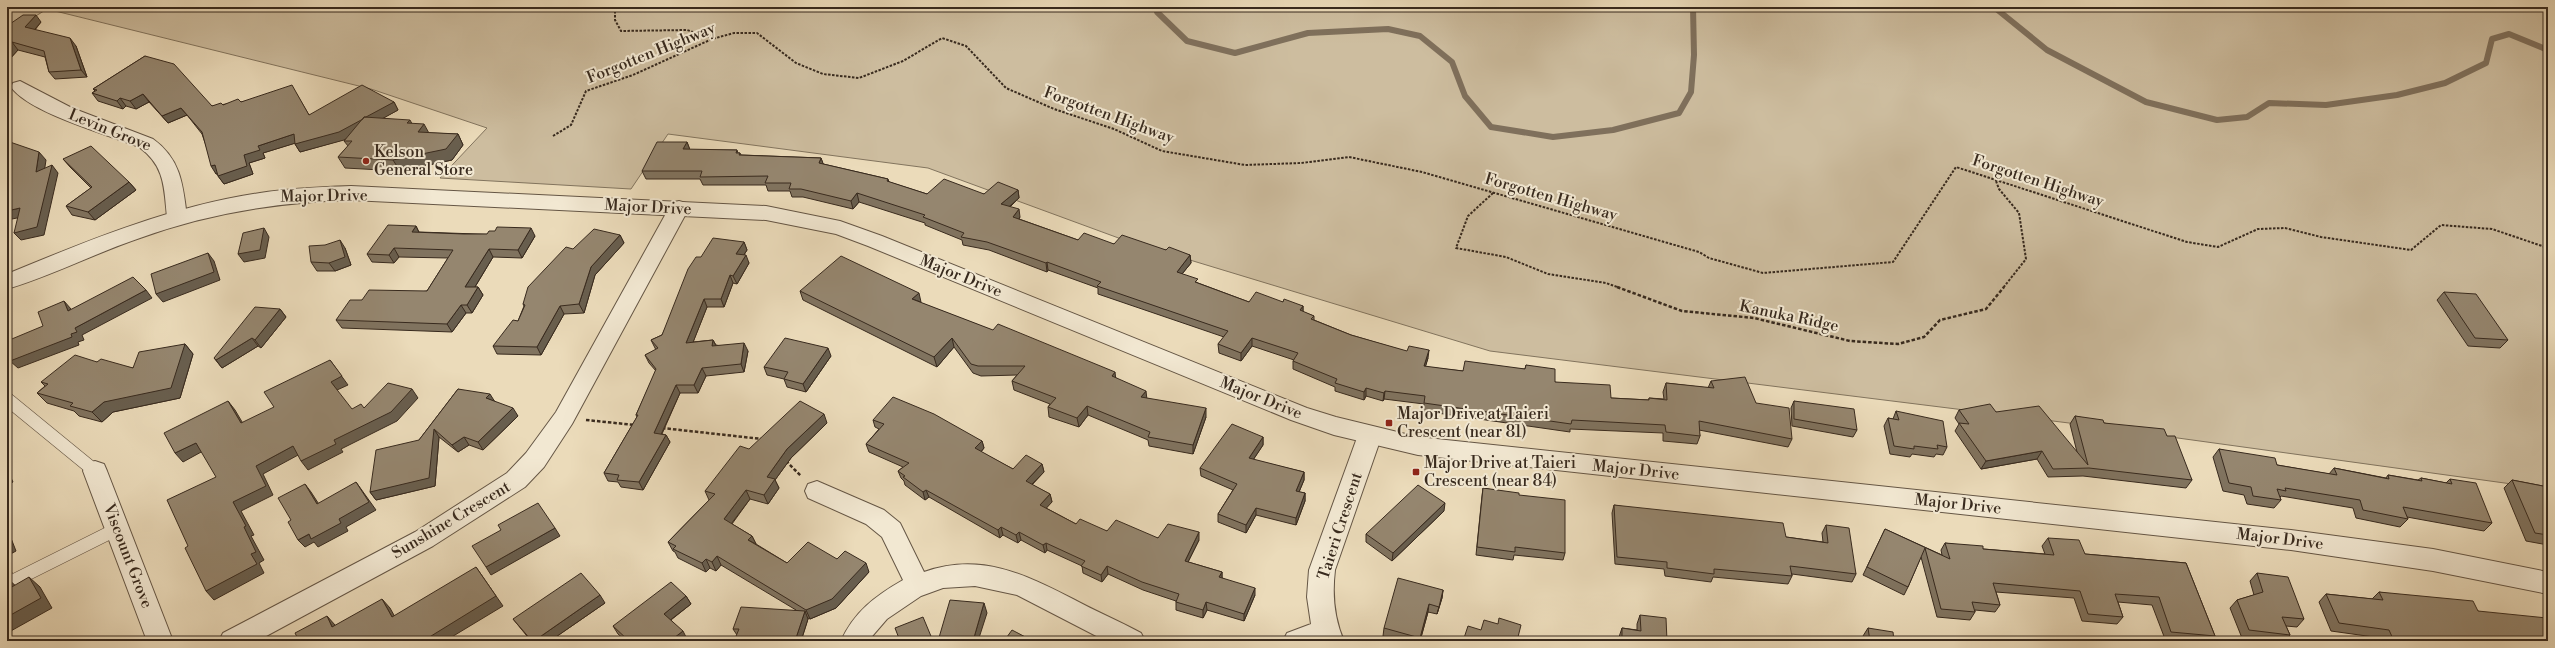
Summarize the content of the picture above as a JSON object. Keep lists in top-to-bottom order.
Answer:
{
  "streets": {
    "street": [
      "Levin Grove",
      "Major Drive",
      "Sunshine Crescent",
      "Taieri Crescent",
      "Viscount Grove"
    ],
    "path": ["Forgotten Highway", "Kanuka Ridge"]
  },
  "crossings": [
    ["Forgotten Highway", "Kanuka Ridge"],
    ["Levin Grove", "Major Drive"],
    ["Major Drive", "Sunshine Crescent"],
    ["Major Drive", "Taieri Crescent"]
  ],
  "places": {
    "other": ["Kelson General Store"],
    "transit": ["Major Drive at Taieri Crescent (near 81)", "Major Drive at Taieri Crescent (near 84)"]
  }
}
